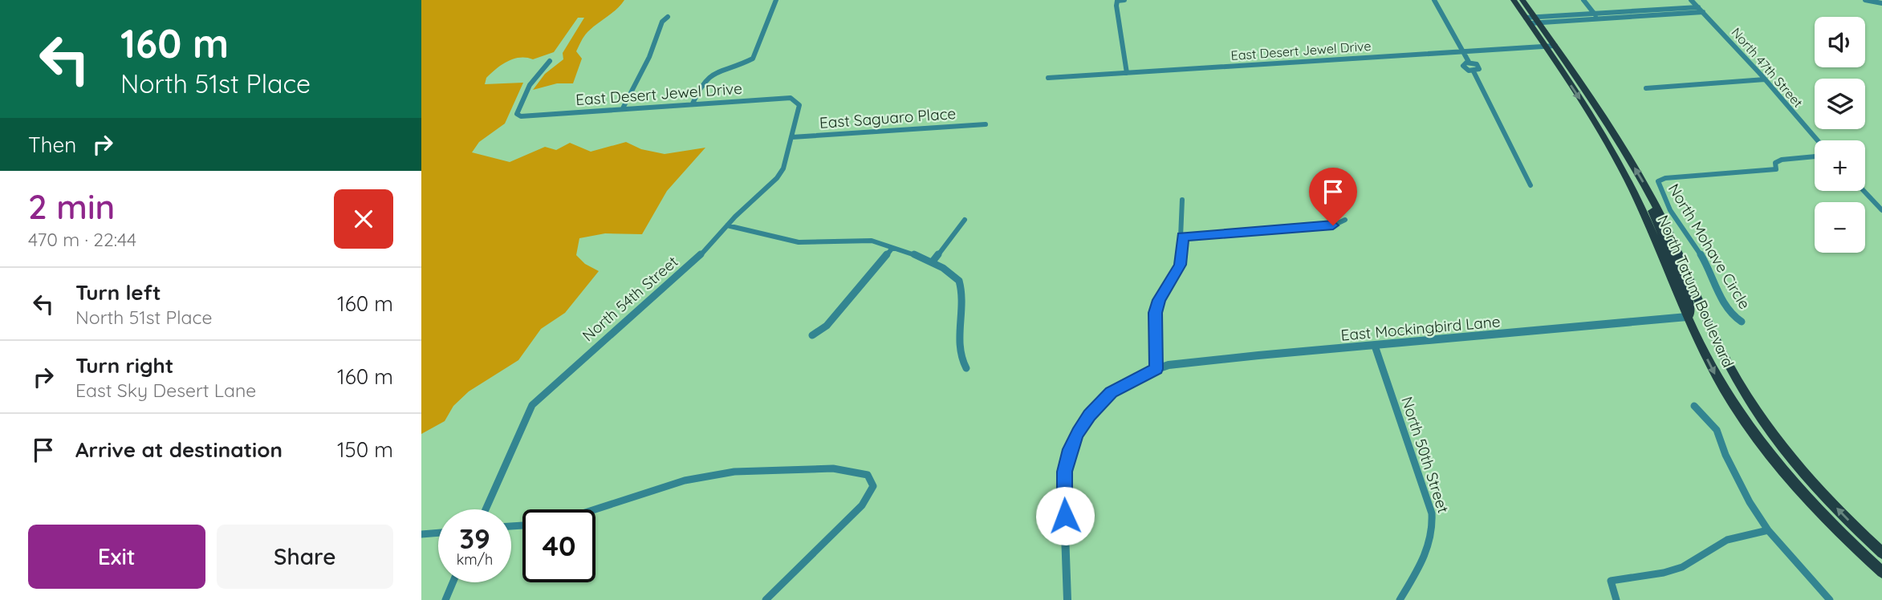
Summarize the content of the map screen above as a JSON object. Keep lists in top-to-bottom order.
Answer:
{
  "streets": {
    "main road": ["North Tatum Boulevard"],
    "street": [
      "East Desert Jewel Drive",
      "North 47th Street",
      "East Saguaro Place",
      "North Mohave Circle",
      "North 54th Street",
      "East Mockingbird Lane",
      "North 50th Street"
    ]
  },
  "crossings": [
    ["East Desert Jewel Drive", "North Tatum Boulevard"],
    ["East Desert Jewel Drive", "North 54th Street"],
    ["East Saguaro Place", "North 54th Street"],
    ["North Tatum Boulevard", "East Mockingbird Lane"],
    ["East Mockingbird Lane", "North 50th Street"]
  ],
  "page": {
    "turn": ["160 m", "North 51st Place"],
    "map_buttons": ["+", "−"],
    "then": "Then",
    "heading": ["2 min", "470 m · 22:44"],
    "list": [
      {
        "name": "Turn left",
        "note": "North 51st Place",
        "value": "160 m"
      },
      {
        "name": "Turn right",
        "note": "East Sky Desert Lane",
        "value": "160 m"
      },
      {
        "name": "Arrive at destination",
        "value": "150 m"
      }
    ],
    "speed": "39 km/h",
    "limit": "40",
    "buttons": ["Exit", "Share"]
  }
}
